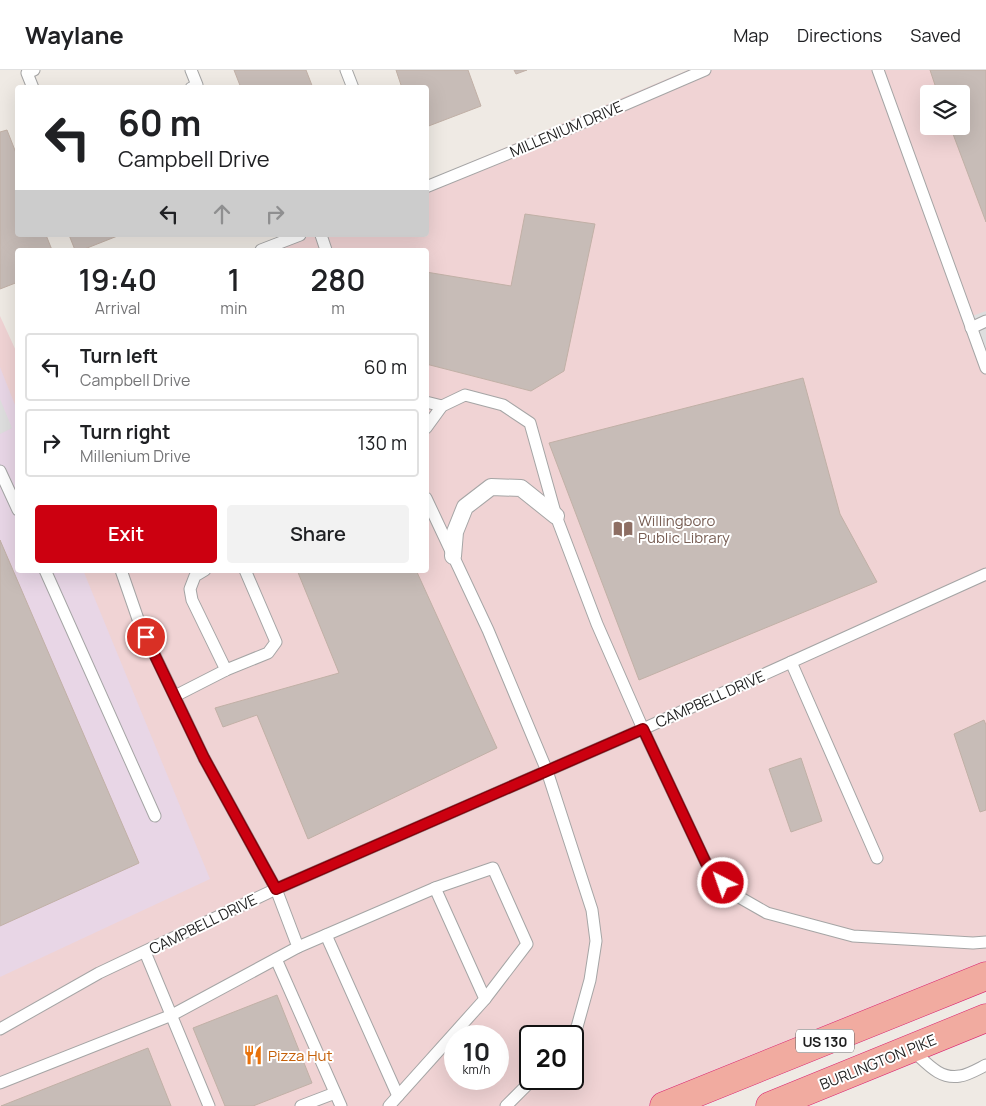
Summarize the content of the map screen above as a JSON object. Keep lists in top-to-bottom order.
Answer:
{
  "streets": {
    "highway": ["US 130", "BURLINGTON PIKE"],
    "lane": ["MILLENIUM DRIVE", "CAMPBELL DRIVE"]
  },
  "places": {
    "library": ["Willingboro Public Library"],
    "restaurant": ["Pizza Hut"]
  },
  "page": {
    "header": "Waylane",
    "nav": ["Map", "Directions", "Saved"],
    "turn": ["60 m", "Campbell Drive"],
    "eta": [
      "19:40",
      "Arrival",
      "1",
      "min",
      "280",
      "m"
    ],
    "list": [
      {
        "name": "Turn left",
        "note": "Campbell Drive",
        "value": "60 m"
      },
      {
        "name": "Turn right",
        "note": "Millenium Drive",
        "value": "130 m"
      }
    ],
    "buttons": ["Exit", "Share"],
    "speed": "10 km/h",
    "limit": "20"
  }
}
